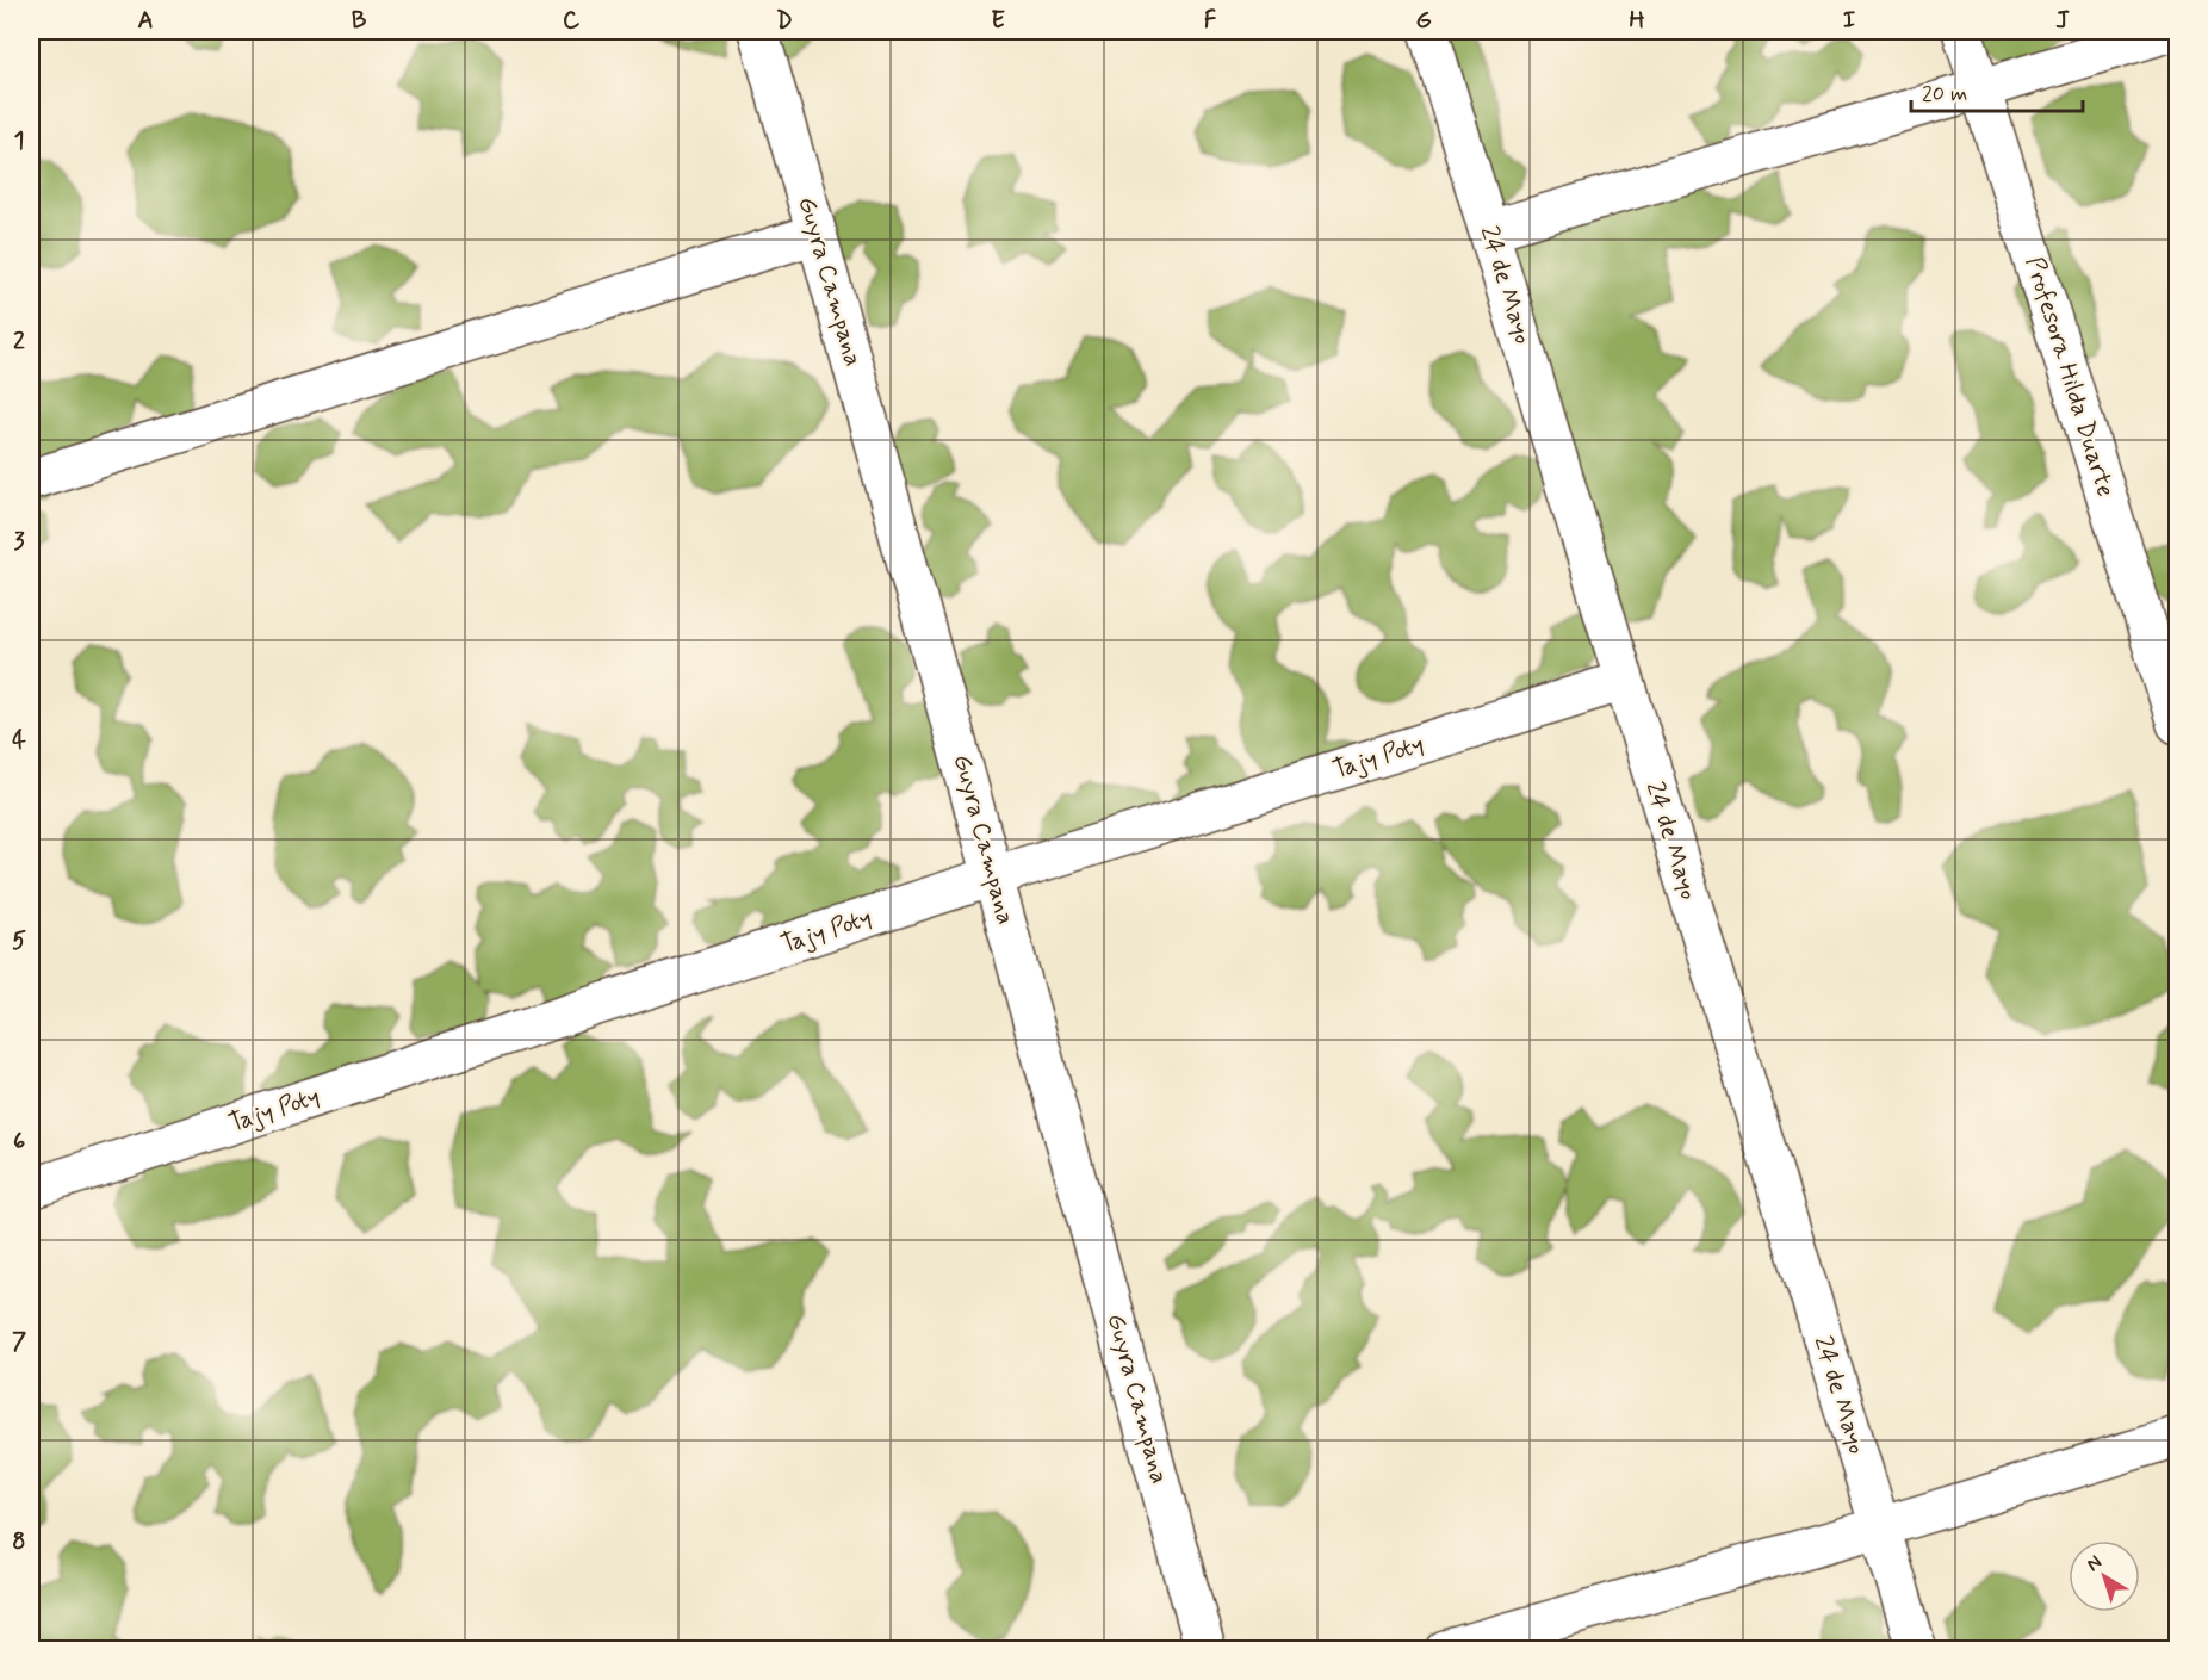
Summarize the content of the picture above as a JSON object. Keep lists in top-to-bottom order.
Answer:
{
  "streets": {
    "street": [
      "Guyra Campana",
      "24 de Mayo",
      "Profesora Hilda Duarte",
      "Tajy Poty"
    ]
  },
  "crossings": [
    ["Guyra Campana", "Tajy Poty"],
    ["24 de Mayo", "Tajy Poty"]
  ],
  "scale_bar": "20 m",
  "north": "top left",
  "grid": {
    "columns": [
      "A",
      "B",
      "C",
      "D",
      "E",
      "F",
      "G",
      "H",
      "I",
      "J"
    ],
    "rows": [
      "1",
      "2",
      "3",
      "4",
      "5",
      "6",
      "7",
      "8"
    ]
  }
}
